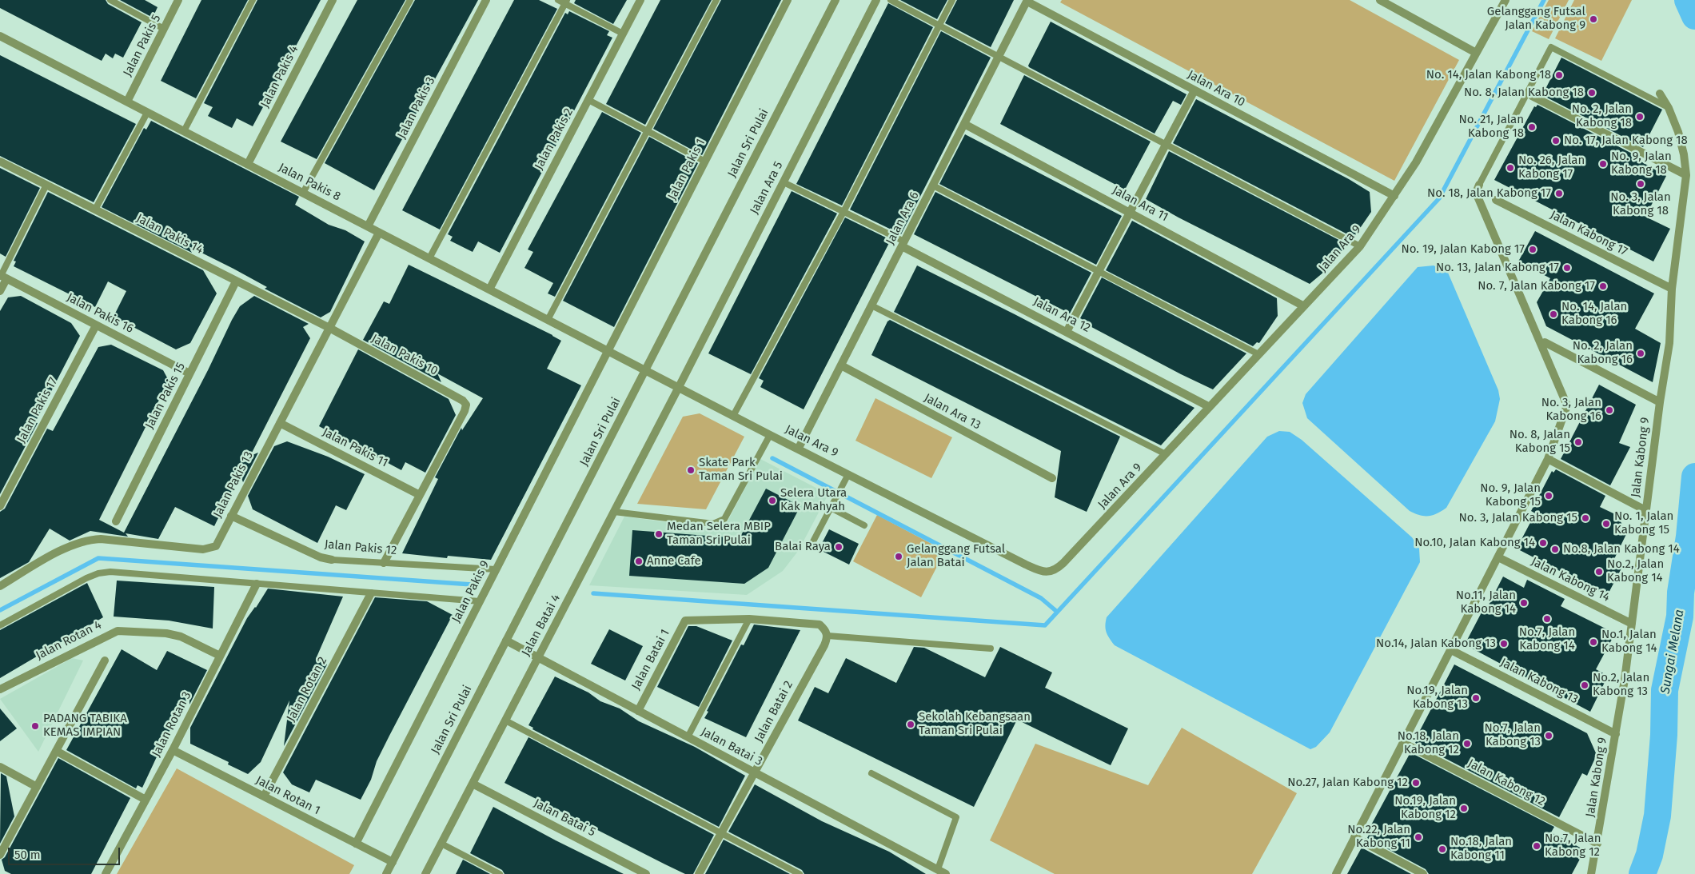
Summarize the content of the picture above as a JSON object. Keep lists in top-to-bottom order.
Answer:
{
  "streets": {
    "street": [
      "Jalan Pakis 5",
      "Jalan Pakis 4",
      "Jalan Ara 10",
      "Jalan Pakis 3",
      "Jalan Pakis 2",
      "Jalan Sri Pulai",
      "Jalan Pakis 1",
      "Jalan Pakis 8",
      "Jalan Ara 5",
      "Jalan Ara 11",
      "Jalan Ara 6",
      "Jalan Kabong 17",
      "Jalan Pakis 14",
      "Jalan Ara 9",
      "Jalan Pakis 16",
      "Jalan Ara 12",
      "Jalan Pakis 10",
      "Jalan Pakis 15",
      "Jalan Pakis 17",
      "Jalan Ara 13",
      "Jalan Pakis 11",
      "Jalan Kabong 9",
      "Jalan Pakis 13",
      "Jalan Pakis 12",
      "Jalan Kabong 14",
      "Jalan Pakis 9",
      "Jalan Batai 4",
      "Jalan Rotan 4",
      "Jalan Batai 1",
      "Jalan Kabong 13",
      "Jalan Rotan 2",
      "Jalan Batai 2",
      "Jalan Rotan 3",
      "Jalan Batai 3",
      "Jalan Kabong 12",
      "Jalan Rotan 1",
      "Jalan Batai 5"
    ]
  },
  "crossings": [
    ["Jalan Pakis 5", "Jalan Pakis 8"],
    ["Jalan Pakis 4", "Jalan Pakis 8"],
    ["Jalan Ara 10", "Jalan Ara 6"],
    ["Jalan Ara 10", "Jalan Ara 9"],
    ["Jalan Pakis 3", "Jalan Pakis 8"],
    ["Jalan Pakis 2", "Jalan Pakis 8"],
    ["Jalan Sri Pulai", "Jalan Pakis 8"],
    ["Jalan Sri Pulai", "Jalan Ara 9"],
    ["Jalan Sri Pulai", "Jalan Batai 3"],
    ["Jalan Sri Pulai", "Jalan Rotan 1"],
    ["Jalan Pakis 1", "Jalan Pakis 8"],
    ["Jalan Pakis 1", "Jalan Pakis 9"],
    ["Jalan Pakis 8", "Jalan Ara 9"],
    ["Jalan Pakis 8", "Jalan Pakis 13"],
    ["Jalan Pakis 8", "Jalan Pakis 9"],
    ["Jalan Ara 5", "Jalan Ara 9"],
    ["Jalan Ara 5", "Jalan Batai 4"],
    ["Jalan Ara 11", "Jalan Ara 6"],
    ["Jalan Ara 11", "Jalan Ara 9"],
    ["Jalan Ara 6", "Jalan Ara 9"],
    ["Jalan Ara 6", "Jalan Ara 12"],
    ["Jalan Ara 6", "Jalan Ara 13"],
    ["Jalan Kabong 17", "Jalan Kabong 9"],
    ["Jalan Pakis 14", "Jalan Pakis 10"],
    ["Jalan Pakis 14", "Jalan Pakis 15"],
    ["Jalan Pakis 14", "Jalan Pakis 13"],
    ["Jalan Ara 9", "Jalan Ara 12"],
    ["Jalan Ara 9", "Jalan Batai 4"],
    ["Jalan Pakis 16", "Jalan Pakis 15"],
    ["Jalan Pakis 16", "Jalan Pakis 17"],
    ["Jalan Pakis 10", "Jalan Pakis 11"],
    ["Jalan Pakis 10", "Jalan Pakis 13"],
    ["Jalan Pakis 11", "Jalan Pakis 13"],
    ["Jalan Kabong 9", "Jalan Kabong 14"],
    ["Jalan Kabong 9", "Jalan Kabong 13"],
    ["Jalan Kabong 9", "Jalan Kabong 12"],
    ["Jalan Pakis 13", "Jalan Pakis 12"],
    ["Jalan Pakis 12", "Jalan Pakis 9"],
    ["Jalan Pakis 9", "Jalan Rotan 1"],
    ["Jalan Batai 4", "Jalan Batai 3"],
    ["Jalan Batai 4", "Jalan Batai 5"],
    ["Jalan Rotan 4", "Jalan Rotan 3"],
    ["Jalan Batai 1", "Jalan Batai 3"],
    ["Jalan Rotan 2", "Jalan Rotan 1"],
    ["Jalan Batai 2", "Jalan Batai 3"],
    ["Jalan Rotan 3", "Jalan Rotan 1"]
  ],
  "water": ["Sungai Melana"],
  "places": [
    "Gelanggang Futsal Jalan Kabong 9",
    "No. 14, Jalan Kabong 18",
    "No. 8, Jalan Kabong 18",
    "No. 2, Jalan Kabong 18",
    "No. 21, Jalan Kabong 18",
    "No. 17, Jalan Kabong 18",
    "No. 9, Jalan Kabong 18",
    "No. 26, Jalan Kabong 17",
    "No. 3, Jalan Kabong 18",
    "No. 18, Jalan Kabong 17",
    "No. 19, Jalan Kabong 17",
    "No. 13, Jalan Kabong 17",
    "No. 7, Jalan Kabong 17",
    "No. 14, Jalan Kabong 16",
    "No. 2, Jalan Kabong 16",
    "No. 3, Jalan Kabong 16",
    "No. 8, Jalan Kabong 15",
    "Skate Park Taman Sri Pulai",
    "No. 9, Jalan Kabong 15",
    "Selera Utara Kak Mahyah",
    "No. 3, Jalan Kabong 15",
    "No. 1, Jalan Kabong 15",
    "Medan Selera MBIP Taman Sri Pulai",
    "No.10, Jalan Kabong 14",
    "Balai Raya",
    "No.8, Jalan Kabong 14",
    "Gelanggang Futsal Jalan Batai",
    "Anne Cafe",
    "No.2, Jalan Kabong 14",
    "No.11, Jalan Kabong 14",
    "No.7, Jalan Kabong 14",
    "No.1, Jalan Kabong 14",
    "No.14, Jalan Kabong 13",
    "No.2, Jalan Kabong 13",
    "No.19, Jalan Kabong 13",
    "Sekolah Kebangsaan Taman Sri Pulai",
    "PADANG TABIKA KEMAS IMPIAN",
    "No.7, Jalan Kabong 13",
    "No.18, Jalan Kabong 12",
    "No.27, Jalan Kabong 12",
    "No.19, Jalan Kabong 12",
    "No.22, Jalan Kabong 11",
    "No.7, Jalan Kabong 12",
    "No.18, Jalan Kabong 11"
  ],
  "scale_bar": "50 m"
}
